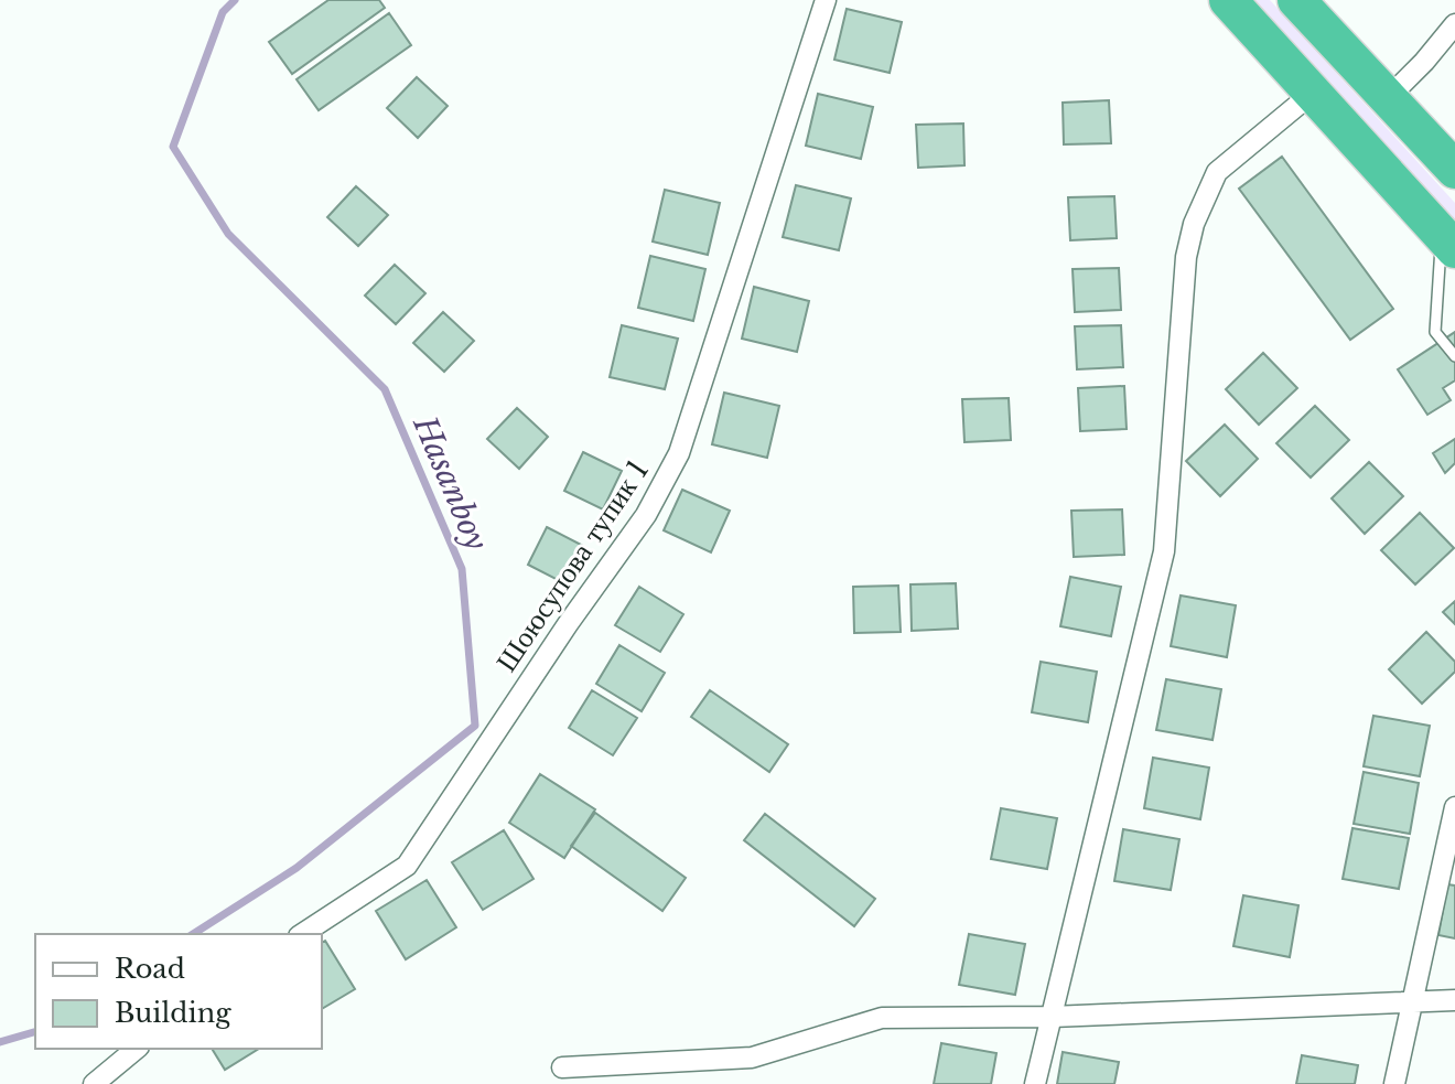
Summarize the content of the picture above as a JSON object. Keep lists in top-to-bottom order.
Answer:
{
  "streets": {
    "street": ["Шоюсупова тупик 1"]
  },
  "water": ["Hasanboy"],
  "legend": ["Road", "Building"]
}
